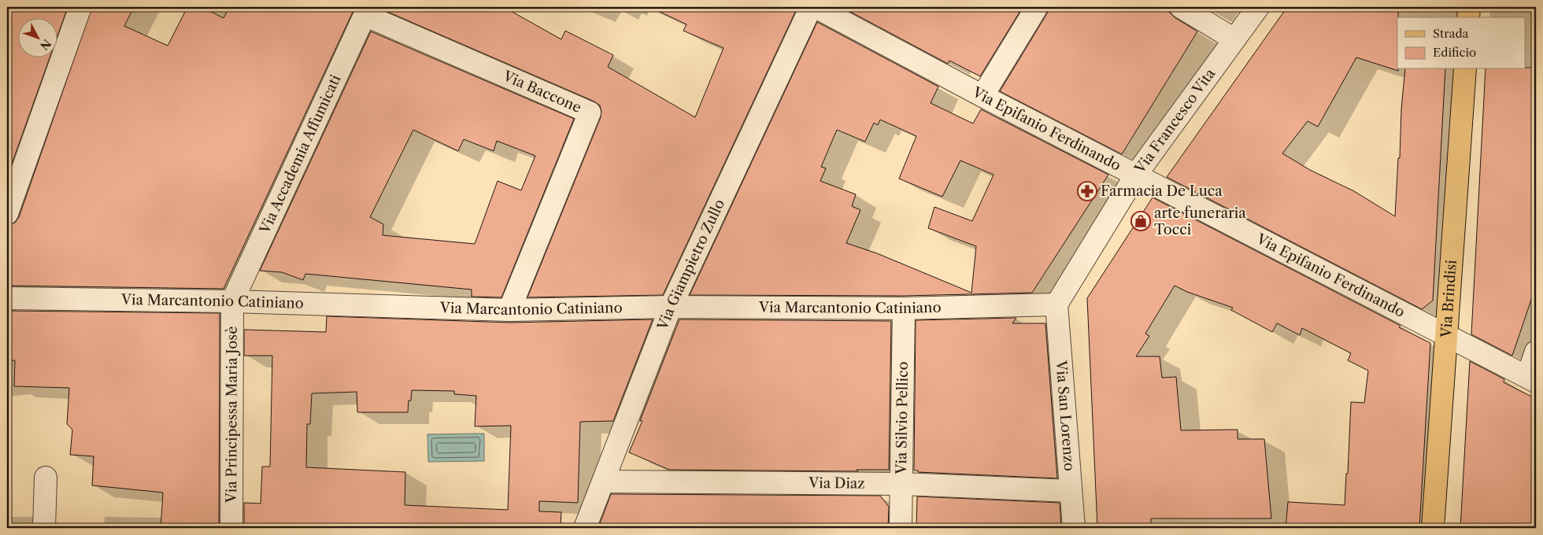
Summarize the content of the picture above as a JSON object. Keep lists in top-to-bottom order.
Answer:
{
  "streets": {
    "main road": ["Via Brindisi"],
    "street": [
      "Via Baccone",
      "Via Francesco Vita",
      "Via Epifanio Ferdinando",
      "Via Accademia Affumicati",
      "Via Giampietro Zullo",
      "Via Marcantonio Catiniano",
      "Via Principessa Maria Josè",
      "Via San Lorenzo",
      "Via Silvio Pellico",
      "Via Diaz"
    ]
  },
  "crossings": [
    ["Via Baccone", "Via Accademia Affumicati"],
    ["Via Baccone", "Via Marcantonio Catiniano"],
    ["Via Francesco Vita", "Via Epifanio Ferdinando"],
    ["Via Francesco Vita", "Via Marcantonio Catiniano"],
    ["Via Francesco Vita", "Via San Lorenzo"],
    ["Via Epifanio Ferdinando", "Via Brindisi"],
    ["Via Accademia Affumicati", "Via Marcantonio Catiniano"],
    ["Via Accademia Affumicati", "Via Principessa Maria Josè"],
    ["Via Giampietro Zullo", "Via Marcantonio Catiniano"],
    ["Via Giampietro Zullo", "Via Diaz"],
    ["Via Marcantonio Catiniano", "Via Principessa Maria Josè"],
    ["Via Marcantonio Catiniano", "Via San Lorenzo"],
    ["Via Marcantonio Catiniano", "Via Silvio Pellico"],
    ["Via San Lorenzo", "Via Diaz"],
    ["Via Silvio Pellico", "Via Diaz"]
  ],
  "places": {
    "pharmacy": ["Farmacia De Luca"],
    "shop": ["arte funeraria Tocci"]
  },
  "legend": ["Strada", "Edificio"],
  "north": "bottom right"
}
